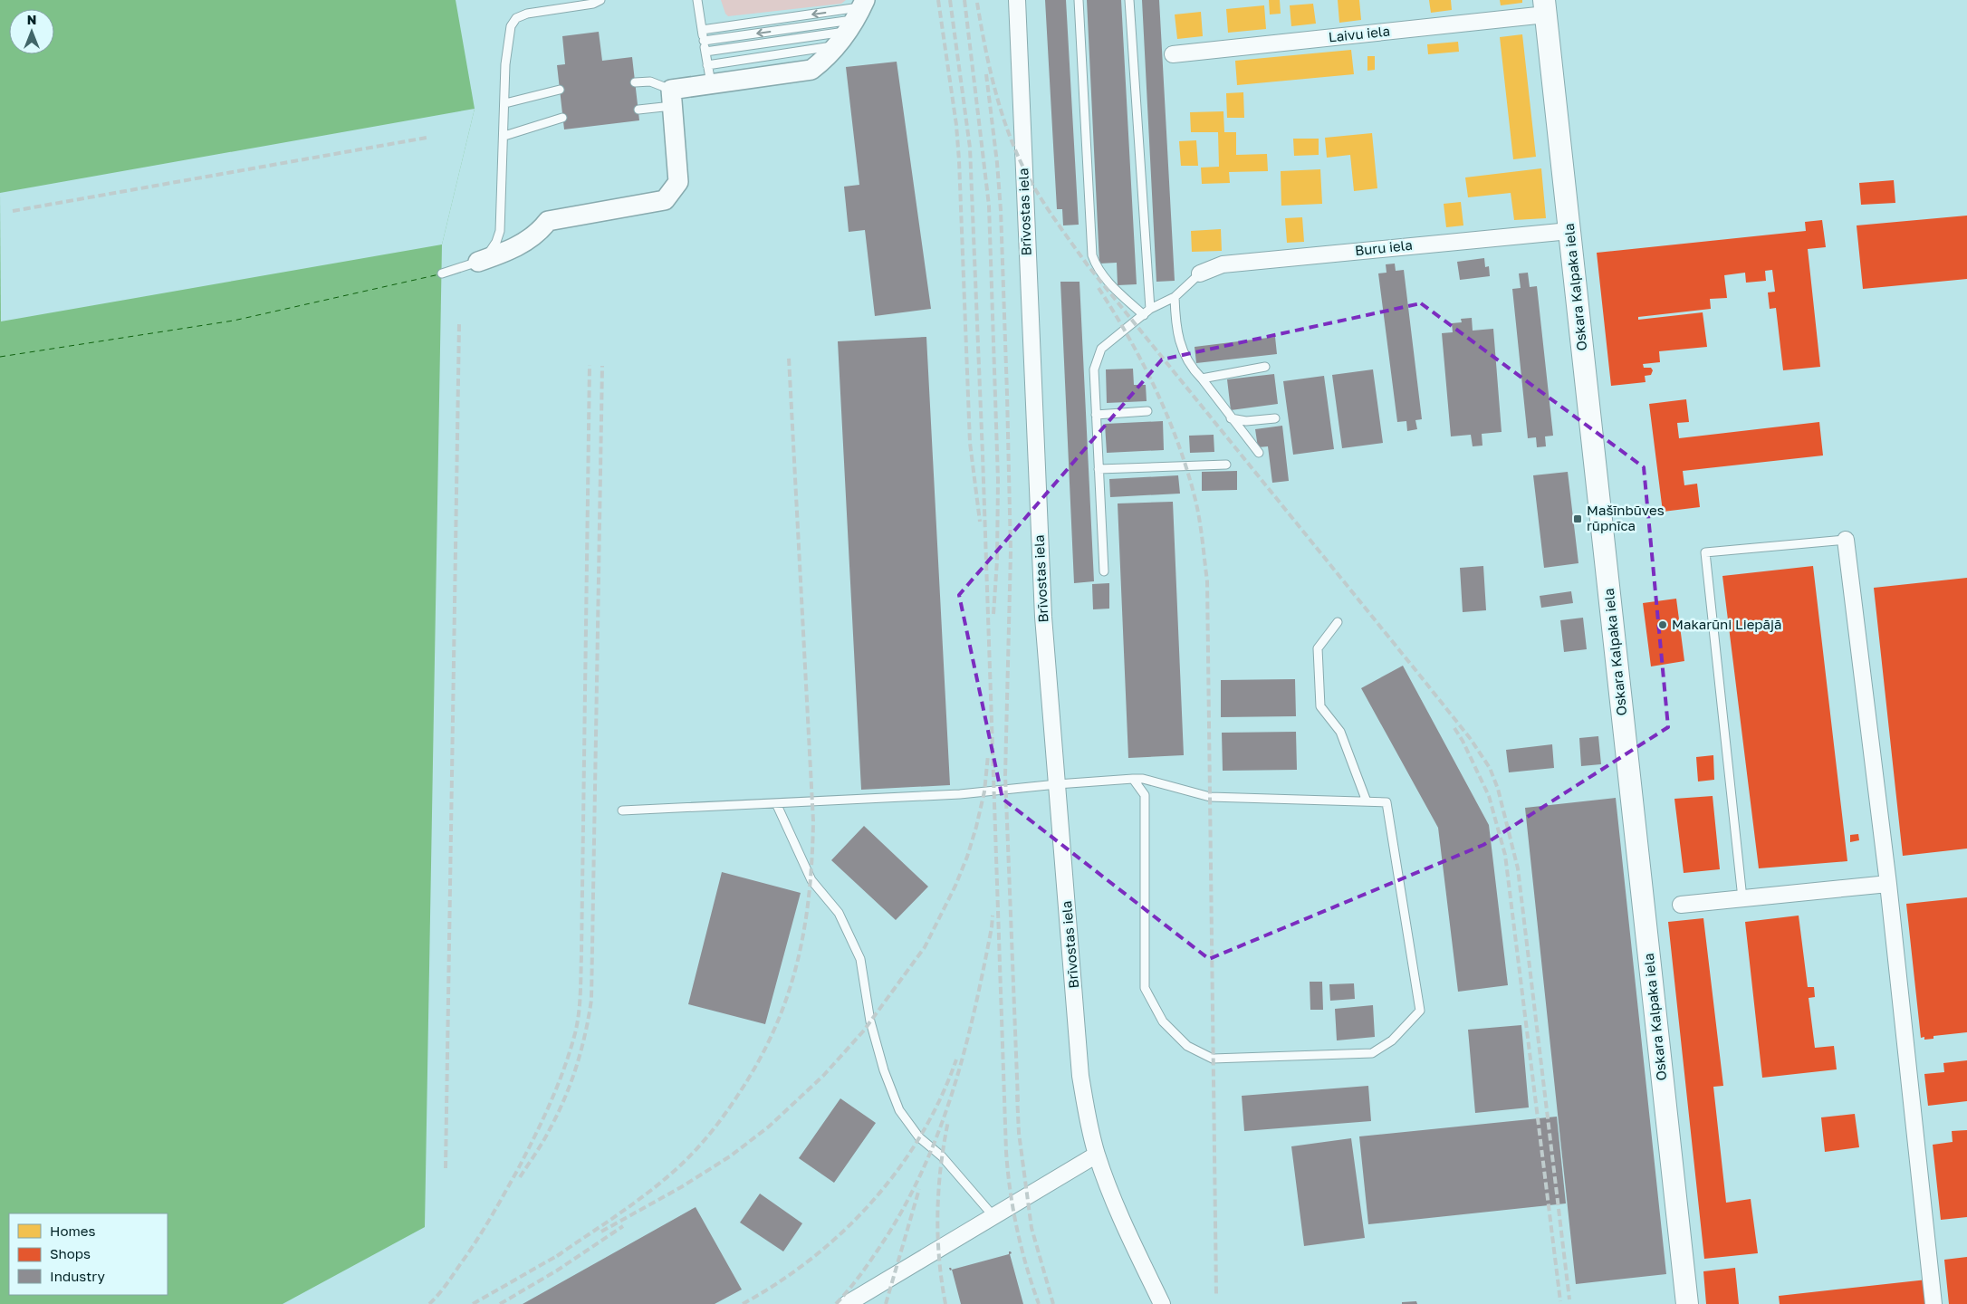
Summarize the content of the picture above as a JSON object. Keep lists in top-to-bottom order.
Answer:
{
  "streets": {
    "main road": ["Oskara Kalpaka iela"],
    "street": ["Laivu iela", "Brīvostas iela", "Buru iela"]
  },
  "crossings": [
    ["Laivu iela", "Oskara Kalpaka iela"],
    ["Buru iela", "Oskara Kalpaka iela"]
  ],
  "places": {
    "transit": ["Mašīnbūves rūpnīca"],
    "other": ["Makarūni Liepājā"]
  },
  "legend": ["Homes", "Shops", "Industry"],
  "north": "top"
}
